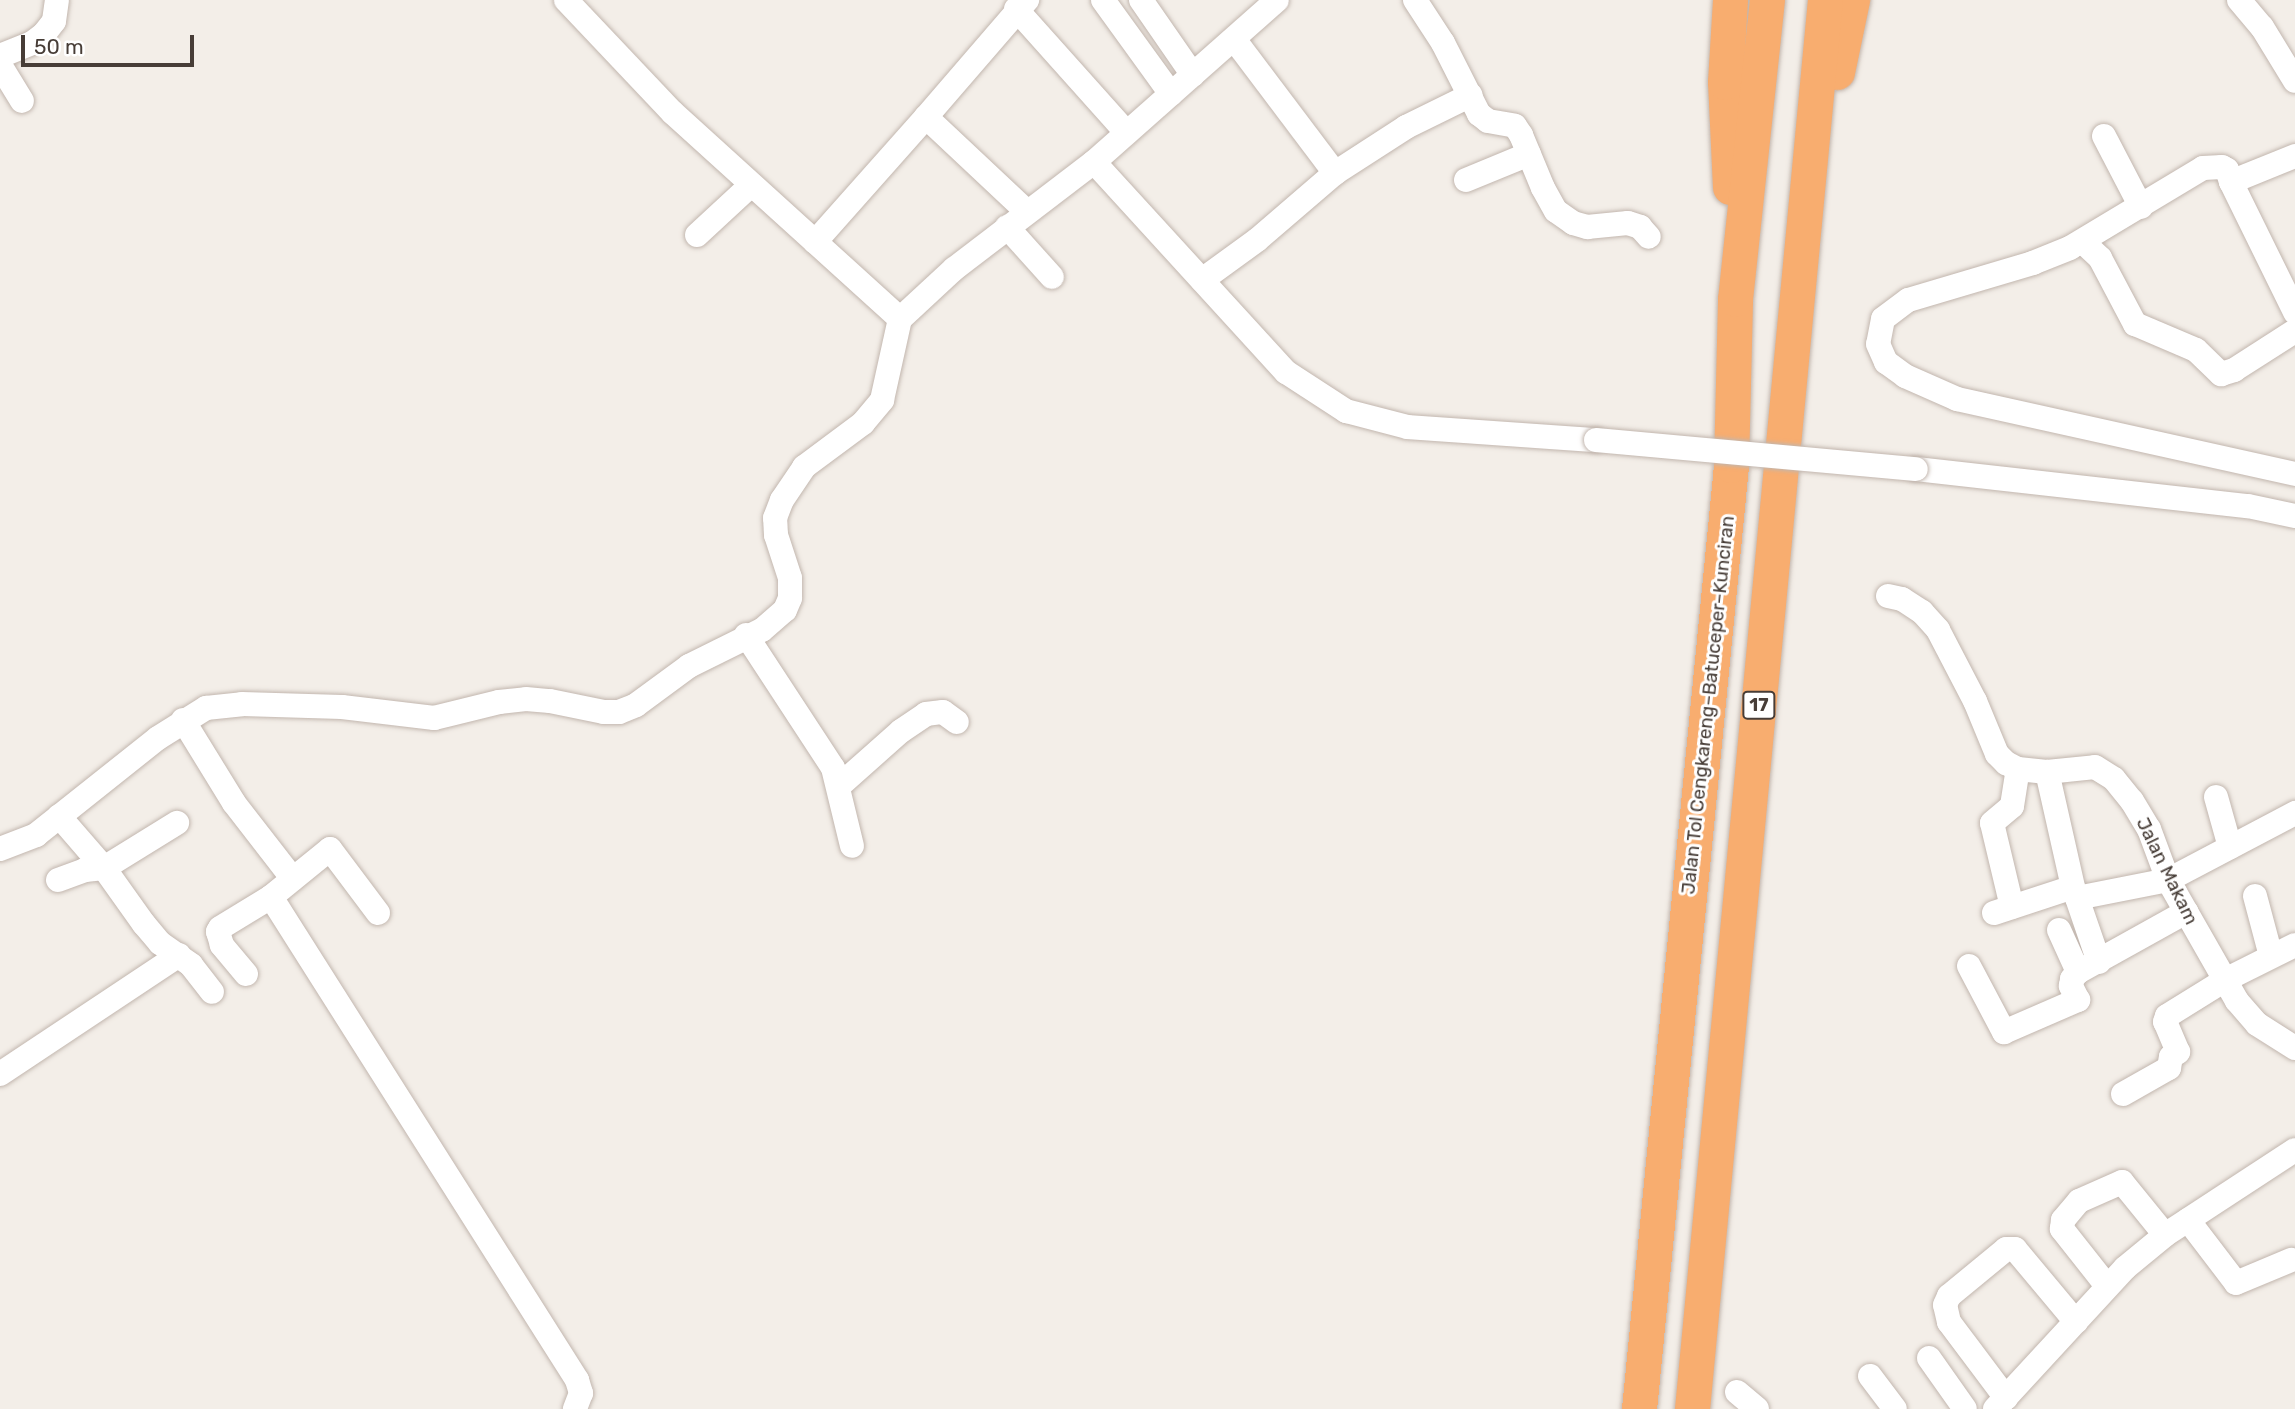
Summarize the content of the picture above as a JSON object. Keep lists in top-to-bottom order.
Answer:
{
  "streets": {
    "highway": ["Jalan Tol Cengkareng–Batuceper–Kunciran", "17"],
    "street": ["Jalan Makam"]
  },
  "scale_bar": "50 m"
}
